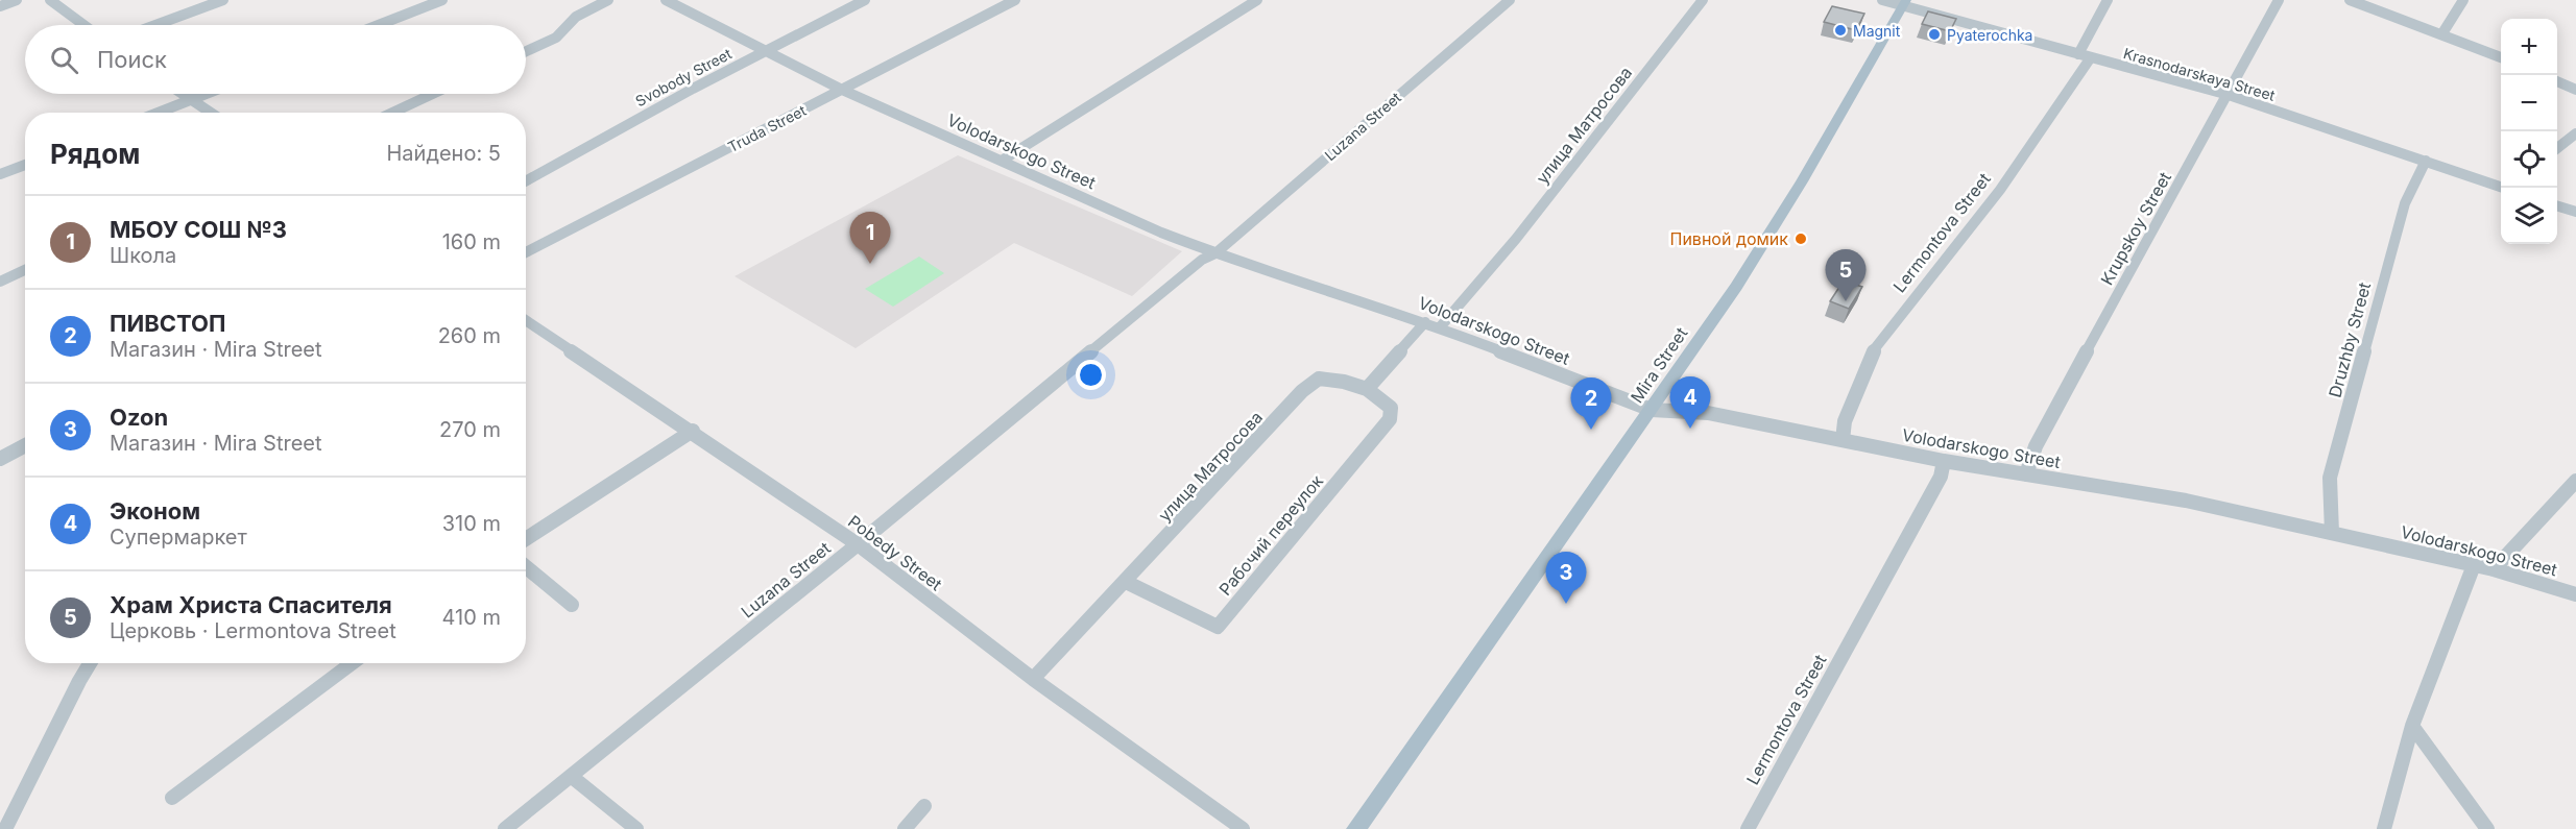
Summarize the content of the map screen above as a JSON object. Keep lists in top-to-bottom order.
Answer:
{
  "streets": {
    "main road": ["Mira Street"],
    "street": [
      "Krasnodarskaya Street",
      "Svobody Street",
      "улица Матросова",
      "Luzana Street",
      "Truda Street",
      "Volodarskogo Street",
      "Krupskoy Street",
      "Lermontova Street",
      "Druzhby Street",
      "Рабочий переулок",
      "Pobedy Street"
    ]
  },
  "crossings": [
    ["Krasnodarskaya Street", "Krupskoy Street"],
    ["Krasnodarskaya Street", "Lermontova Street"],
    ["Krasnodarskaya Street", "Druzhby Street"],
    ["Krasnodarskaya Street", "Mira Street"],
    ["Svobody Street", "Volodarskogo Street"],
    ["улица Матросова", "Volodarskogo Street"],
    ["улица Матросова", "Рабочий переулок"],
    ["улица Матросова", "Pobedy Street"],
    ["Luzana Street", "Volodarskogo Street"],
    ["Luzana Street", "Pobedy Street"],
    ["Truda Street", "Volodarskogo Street"],
    ["Volodarskogo Street", "Krupskoy Street"],
    ["Volodarskogo Street", "Lermontova Street"],
    ["Volodarskogo Street", "Druzhby Street"],
    ["Volodarskogo Street", "Mira Street"]
  ],
  "places": ["Magnit", "Pyaterochka", "Пивной домик"],
  "page": {
    "map_buttons": ["+", "−"],
    "search": "Поиск",
    "heading": ["Рядом", "Найдено: 5"],
    "list": [
      {
        "mark": "1",
        "name": "МБОУ СОШ №3",
        "note": "Школа",
        "value": "160 m"
      },
      {
        "mark": "2",
        "name": "ПИВСТОП",
        "note": "Магазин · Mira Street",
        "value": "260 m"
      },
      {
        "mark": "3",
        "name": "Ozon",
        "note": "Магазин · Mira Street",
        "value": "270 m"
      },
      {
        "mark": "4",
        "name": "Эконом",
        "note": "Супермаркет",
        "value": "310 m"
      },
      {
        "mark": "5",
        "name": "Храм Христа Спасителя",
        "note": "Церковь · Lermontova Street",
        "value": "410 m"
      }
    ],
    "pins": [
      "1",
      "5",
      "4",
      "2",
      "3"
    ]
  }
}
